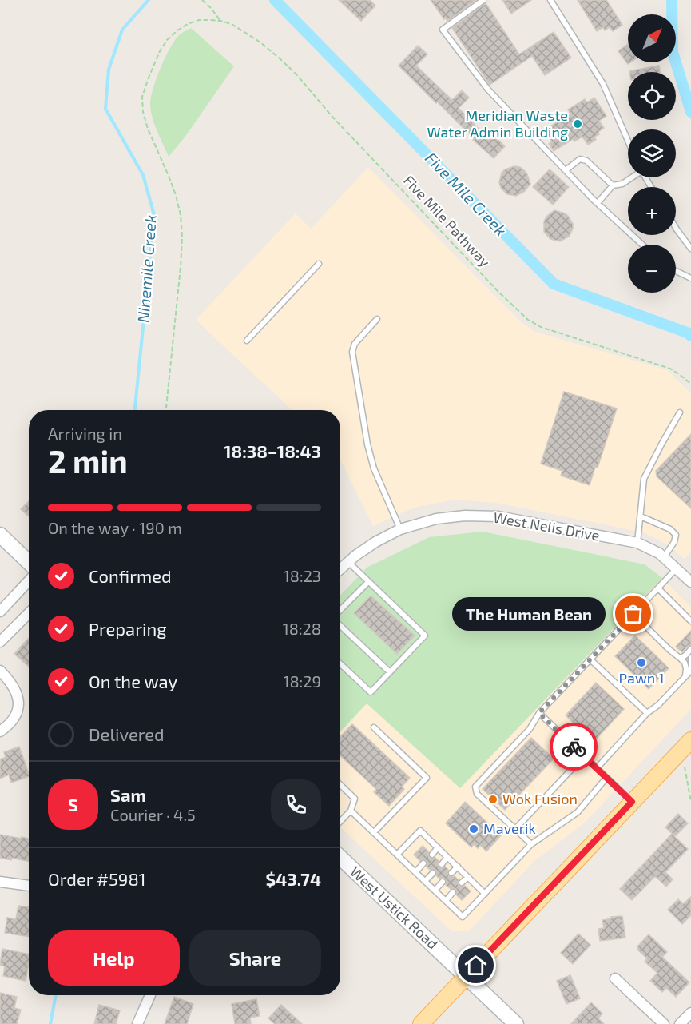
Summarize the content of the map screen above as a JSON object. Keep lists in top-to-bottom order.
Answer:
{
  "streets": {
    "main road": ["West Ustick Road"],
    "street": ["West Nelis Drive"],
    "path": ["Five Mile Pathway"]
  },
  "water": ["Five Mile Creek", "Ninemile Creek"],
  "places": [
    "Meridian Waste Water Admin Building",
    "The Human Bean",
    "Pawn 1",
    "Wok Fusion",
    "Maverik"
  ],
  "north": "top right",
  "page": {
    "map_buttons": ["+", "−"],
    "heading": ["2 min", "Arriving in", "18:38–18:43"],
    "panel": [
      "Sam",
      "Courier · 4.5",
      "Order #5981",
      "$43.74"
    ],
    "bar": "On the way · 190 m",
    "list": [
      ["Confirmed", "18:23"],
      ["Preparing", "18:28"],
      ["On the way", "18:29"],
      "Delivered"
    ],
    "bubble": "The Human Bean",
    "round": "S",
    "buttons": ["Help", "Share"]
  }
}
